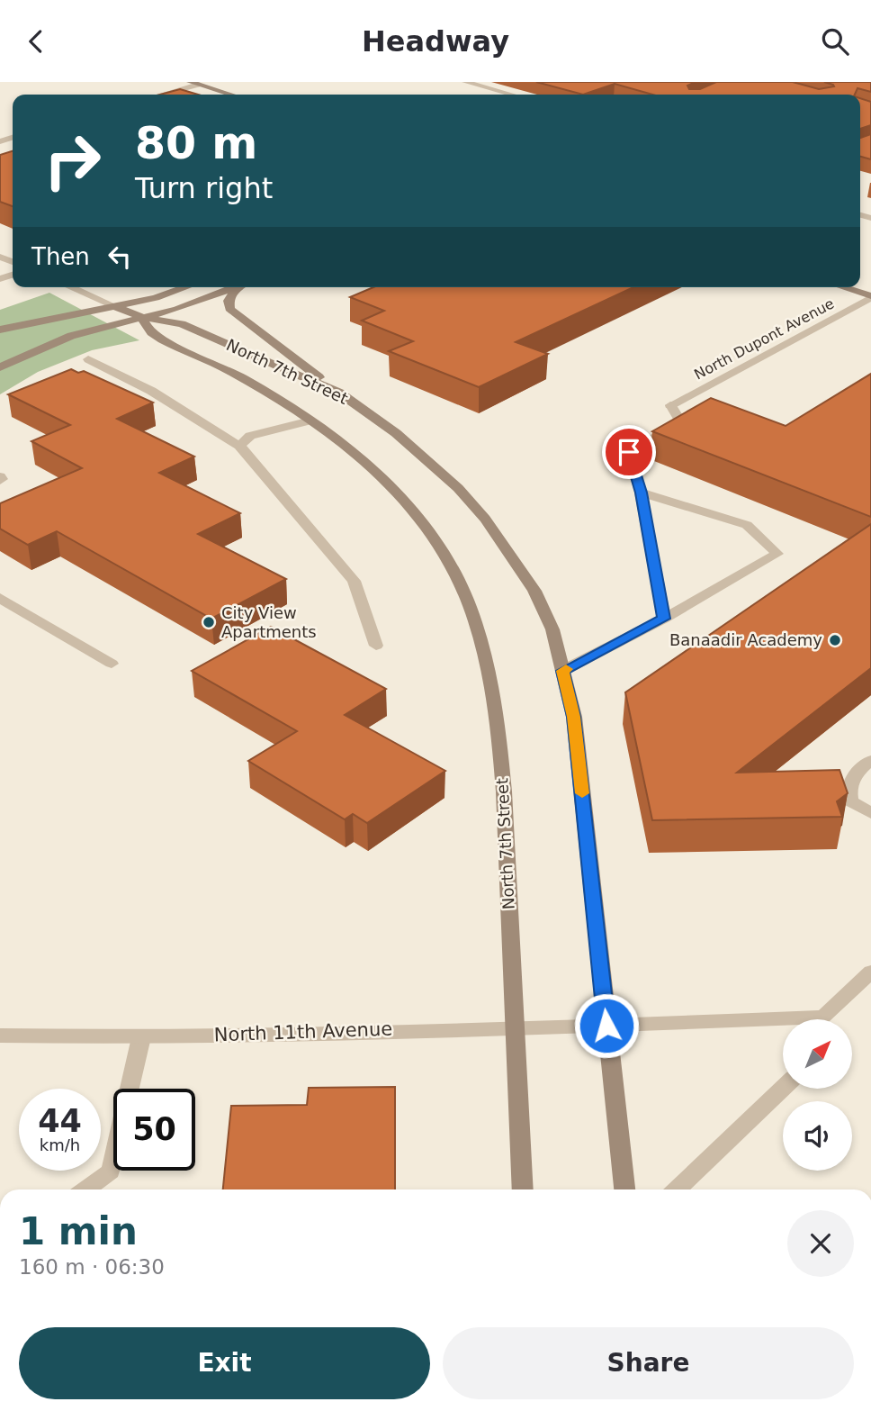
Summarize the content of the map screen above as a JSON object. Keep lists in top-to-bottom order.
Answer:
{
  "streets": {
    "main road": ["North 7th Street"],
    "street": ["North Dupont Avenue", "North 11th Avenue"]
  },
  "crossings": [
    ["North 7th Street", "North 11th Avenue"]
  ],
  "places": ["City View Apartments", "Banaadir Academy"],
  "north": "top right",
  "page": {
    "header": "Headway",
    "turn": ["80 m", "Turn right"],
    "then": "Then",
    "speed": "44 km/h",
    "limit": "50",
    "heading": ["1 min", "160 m · 06:30"],
    "buttons": ["Exit", "Share"]
  }
}
